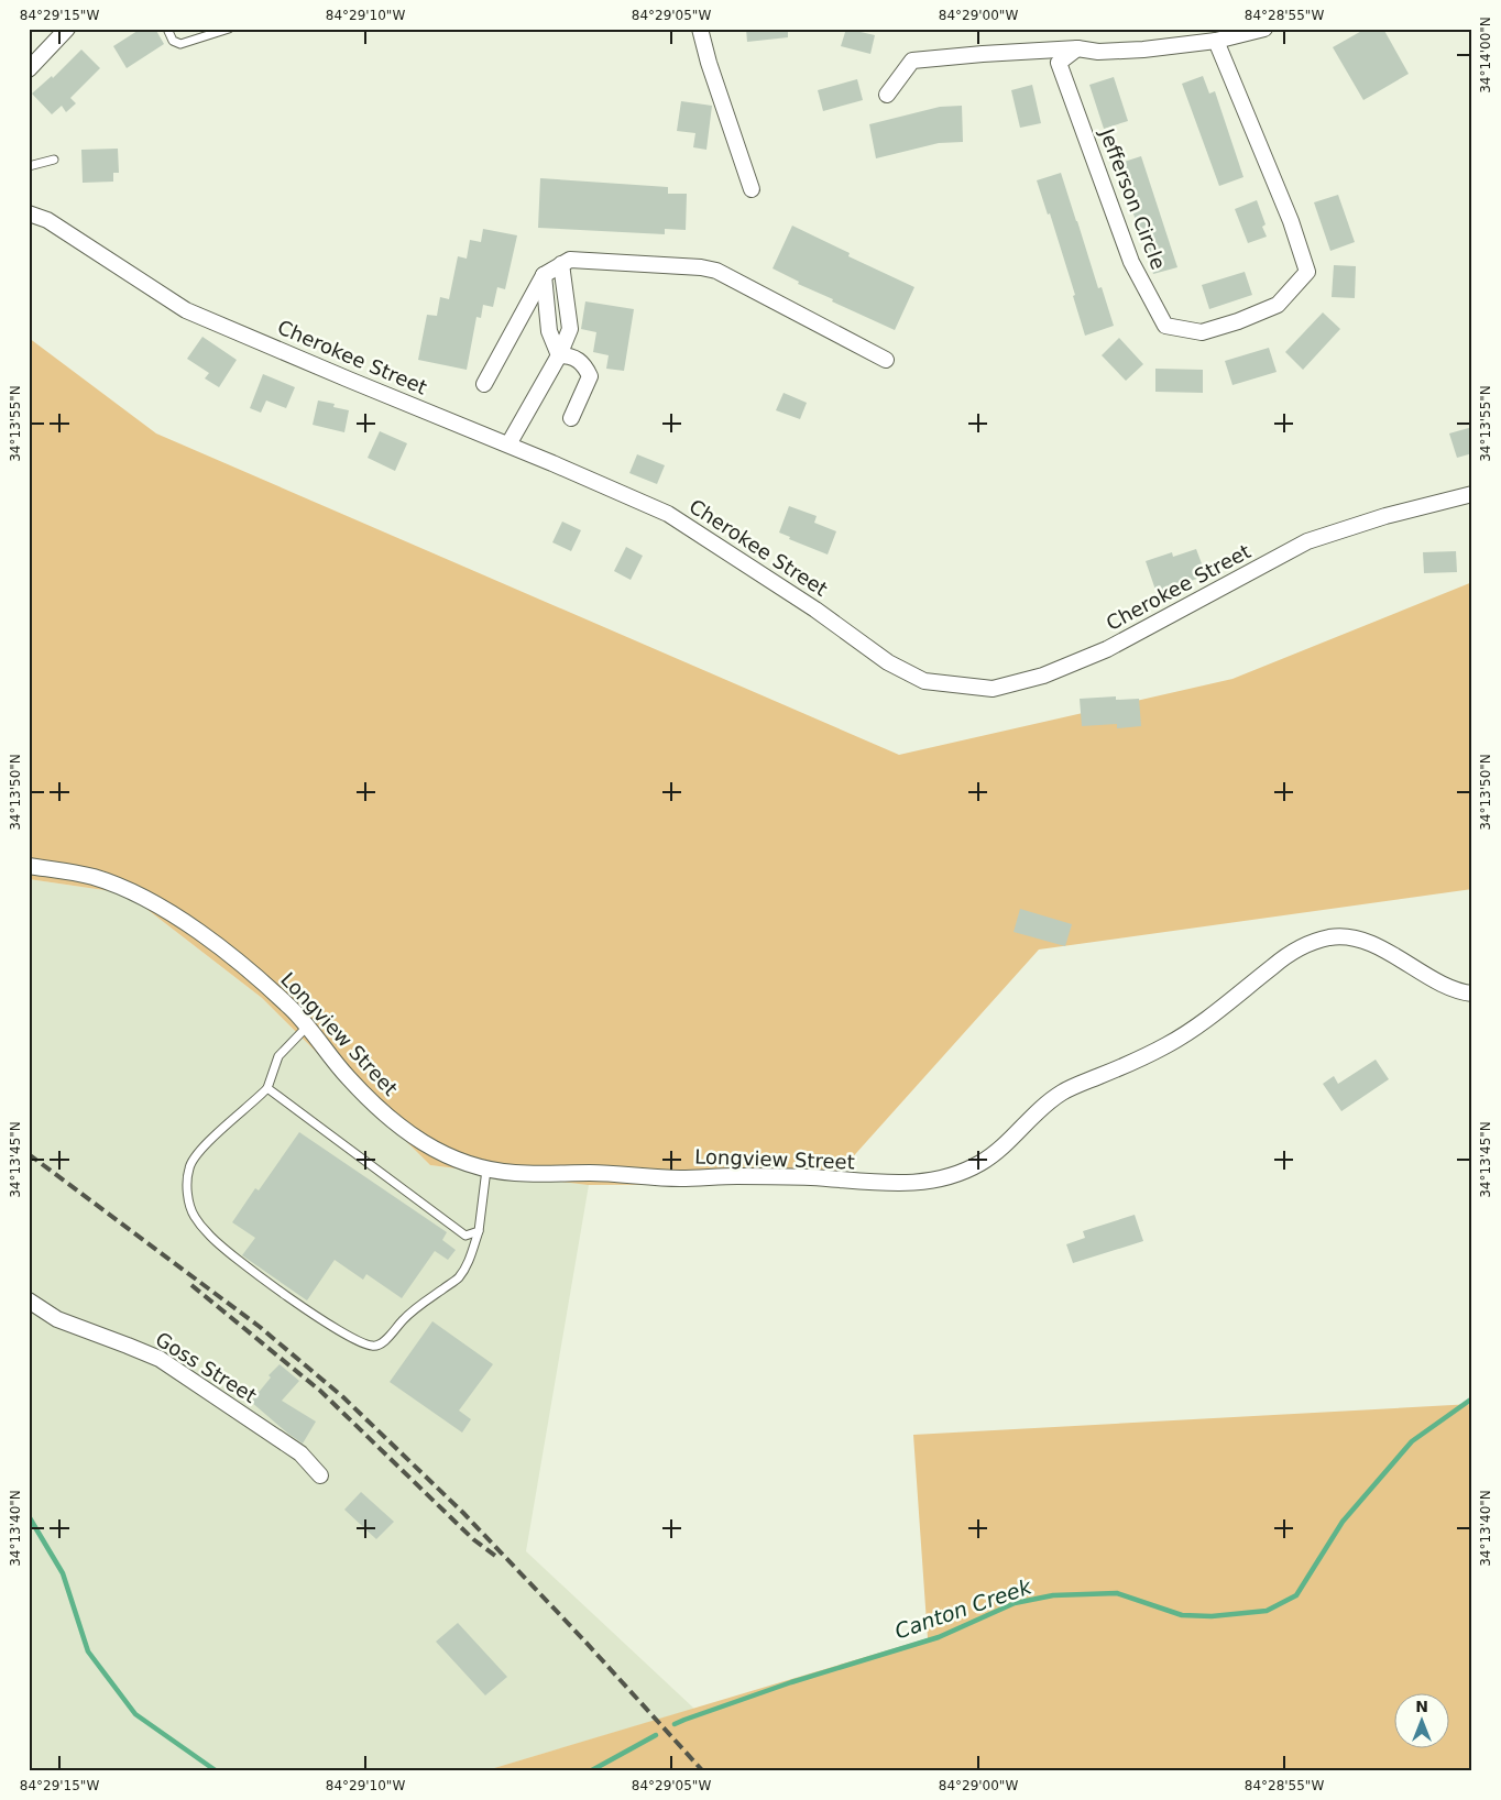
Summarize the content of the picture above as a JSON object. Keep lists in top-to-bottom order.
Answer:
{
  "streets": {
    "street": [
      "Jefferson Circle",
      "Cherokee Street",
      "Longview Street",
      "Goss Street"
    ]
  },
  "water": ["Canton Creek"],
  "north": "top",
  "coordinates": [
    "84°29'15\"W",
    "84°29'10\"W",
    "84°29'05\"W",
    "84°29'00\"W",
    "84°28'55\"W",
    "34°14'00\"N",
    "34°13'55\"N",
    "34°13'50\"N",
    "34°13'45\"N",
    "34°13'40\"N"
  ]
}
